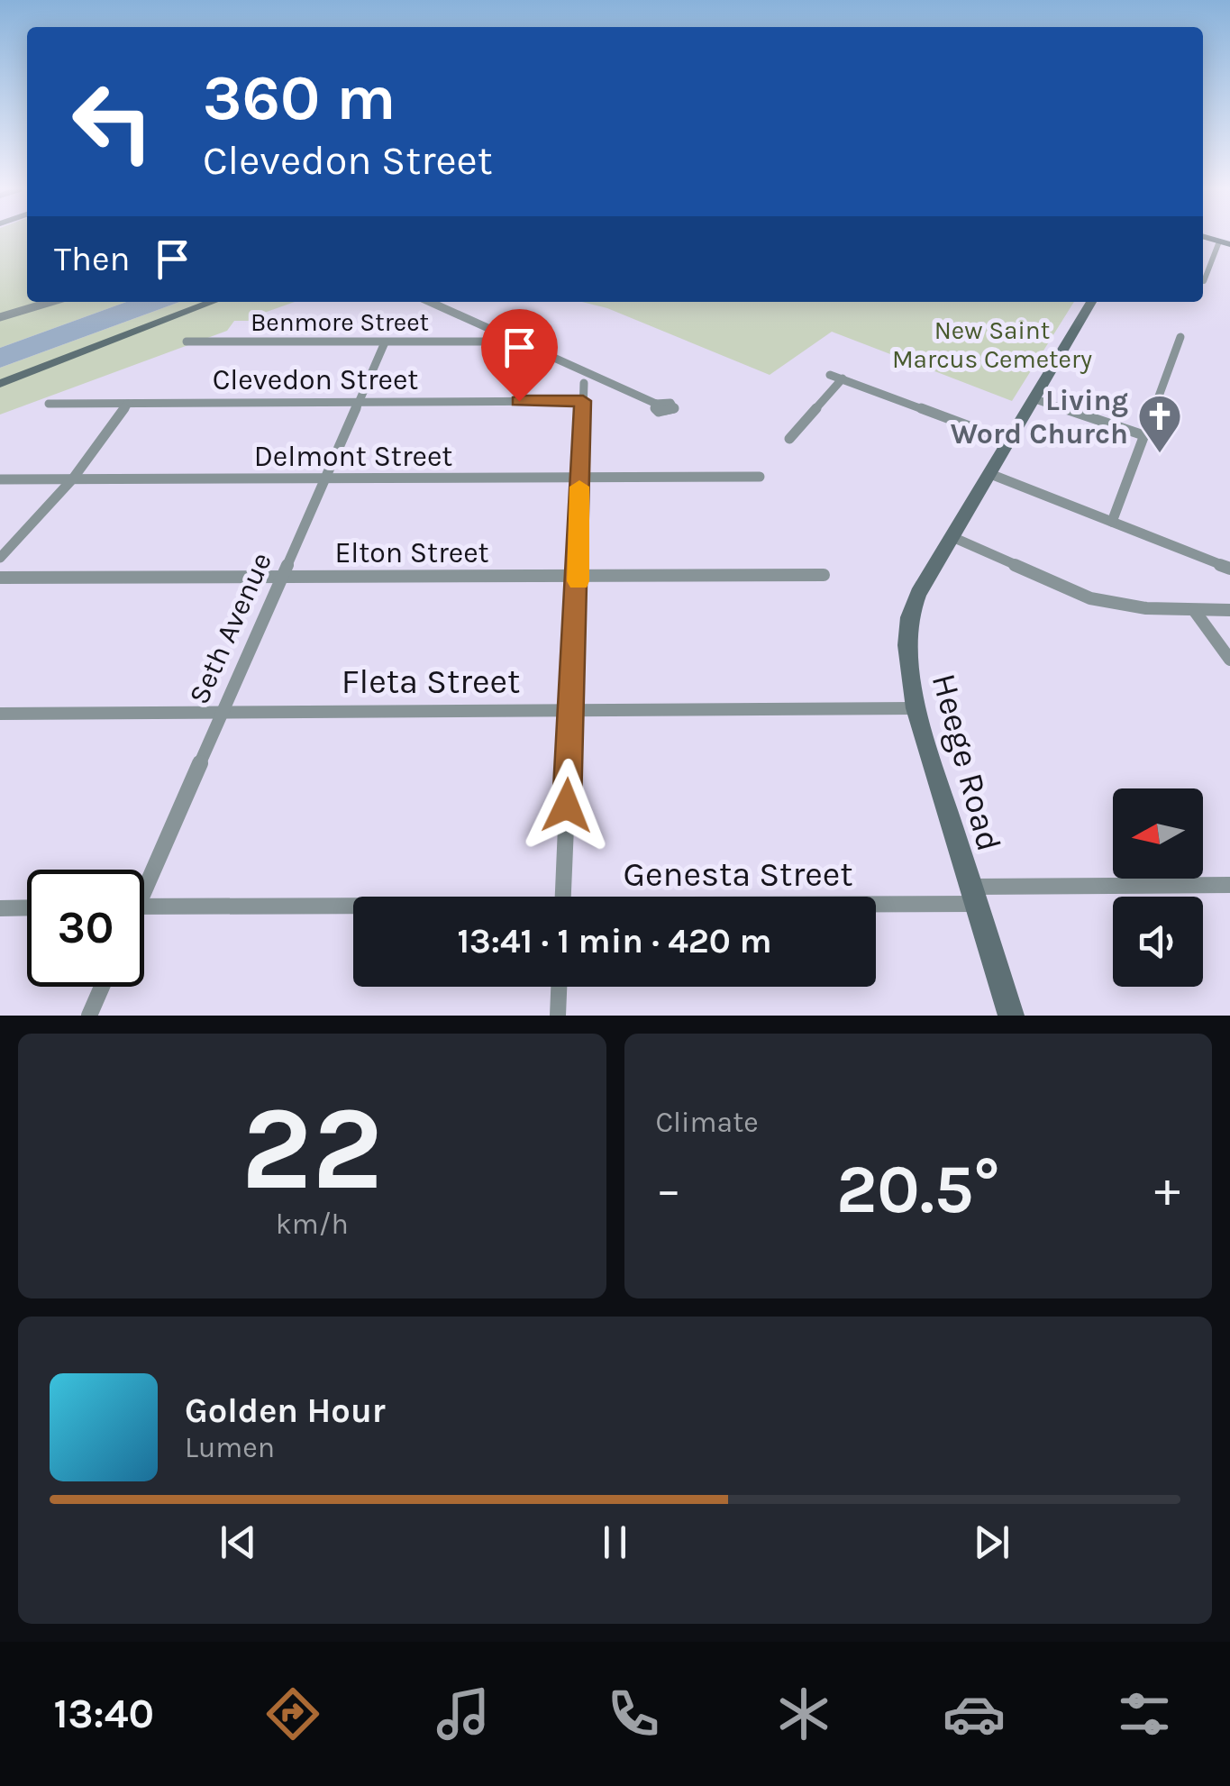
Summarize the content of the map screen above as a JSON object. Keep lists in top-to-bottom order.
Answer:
{
  "streets": {
    "street": [
      "Benmore Street",
      "Clevedon Street",
      "Delmont Street",
      "Elton Street",
      "Seth Avenue",
      "Fleta Street",
      "Heege Road",
      "Genesta Street"
    ]
  },
  "crossings": [
    ["Benmore Street", "Seth Avenue"],
    ["Clevedon Street", "Seth Avenue"],
    ["Delmont Street", "Seth Avenue"],
    ["Elton Street", "Seth Avenue"],
    ["Seth Avenue", "Fleta Street"],
    ["Fleta Street", "Heege Road"],
    ["Heege Road", "Genesta Street"]
  ],
  "parks": ["New Saint Marcus Cemetery"],
  "places": {
    "church": ["Living Word Church"]
  },
  "north": "left",
  "page": {
    "turn": ["360 m", "Clevedon Street"],
    "then": "Then",
    "limit": "30",
    "trip": "13:41 · 1 min · 420 m",
    "tile": [
      ["22", "km/h"],
      "Climate"
    ],
    "heat": ["−", "20.5°", "+"],
    "song": ["Golden Hour", "Lumen"],
    "tabs": "13:40"
  }
}
